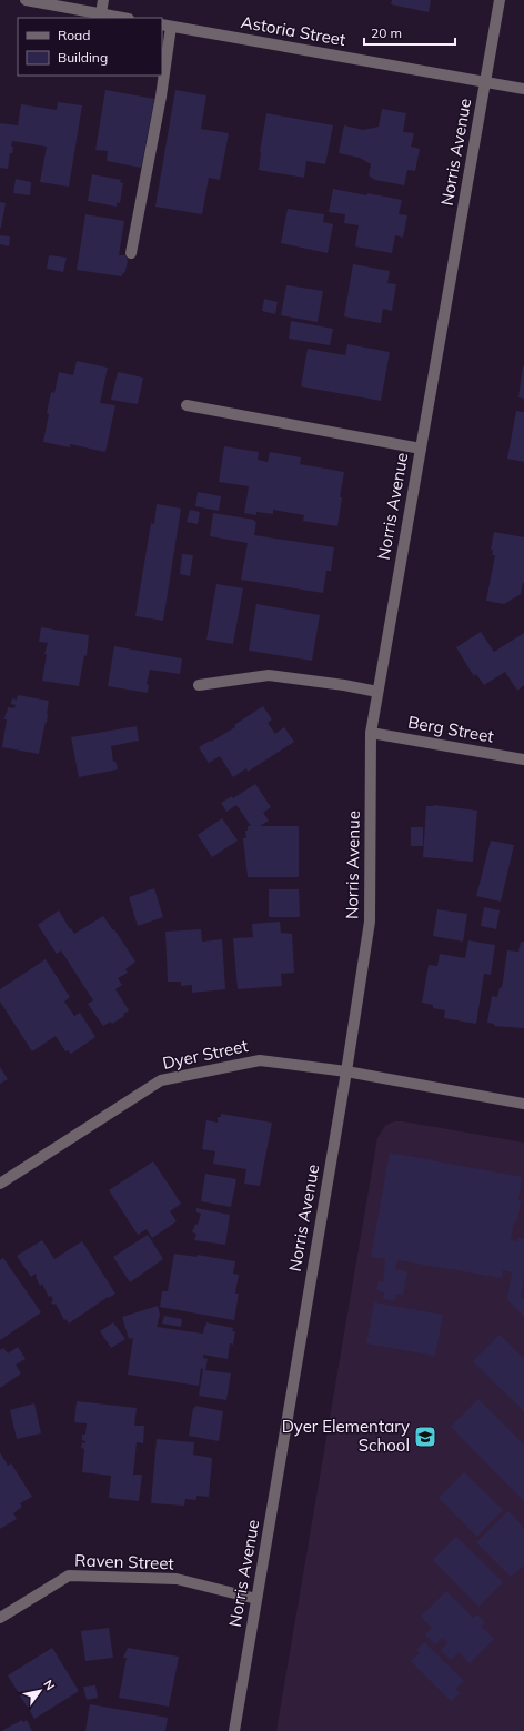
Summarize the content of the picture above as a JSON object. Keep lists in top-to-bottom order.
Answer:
{
  "streets": {
    "street": [
      "Astoria Street",
      "Norris Avenue",
      "Berg Street",
      "Dyer Street",
      "Raven Street"
    ]
  },
  "crossings": [
    ["Astoria Street", "Norris Avenue"],
    ["Norris Avenue", "Berg Street"],
    ["Norris Avenue", "Dyer Street"],
    ["Norris Avenue", "Raven Street"]
  ],
  "places": {
    "school or university": ["Dyer Elementary School"]
  },
  "legend": ["Road", "Building"],
  "scale_bar": "20 m",
  "north": "top right"
}
